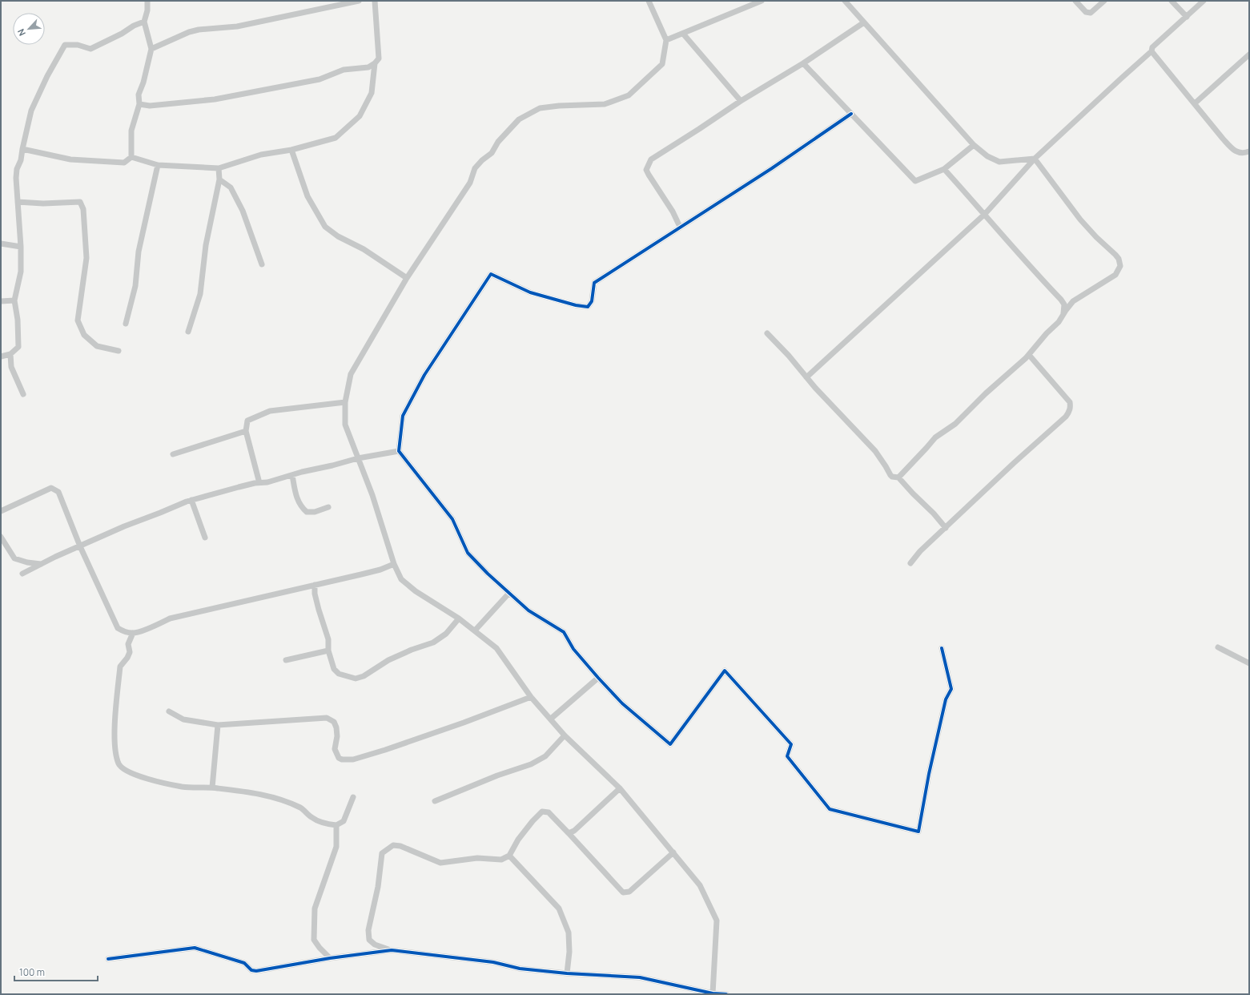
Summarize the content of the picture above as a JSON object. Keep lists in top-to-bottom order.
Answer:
{
  "scale_bar": "100 m",
  "north": "bottom left"
}
